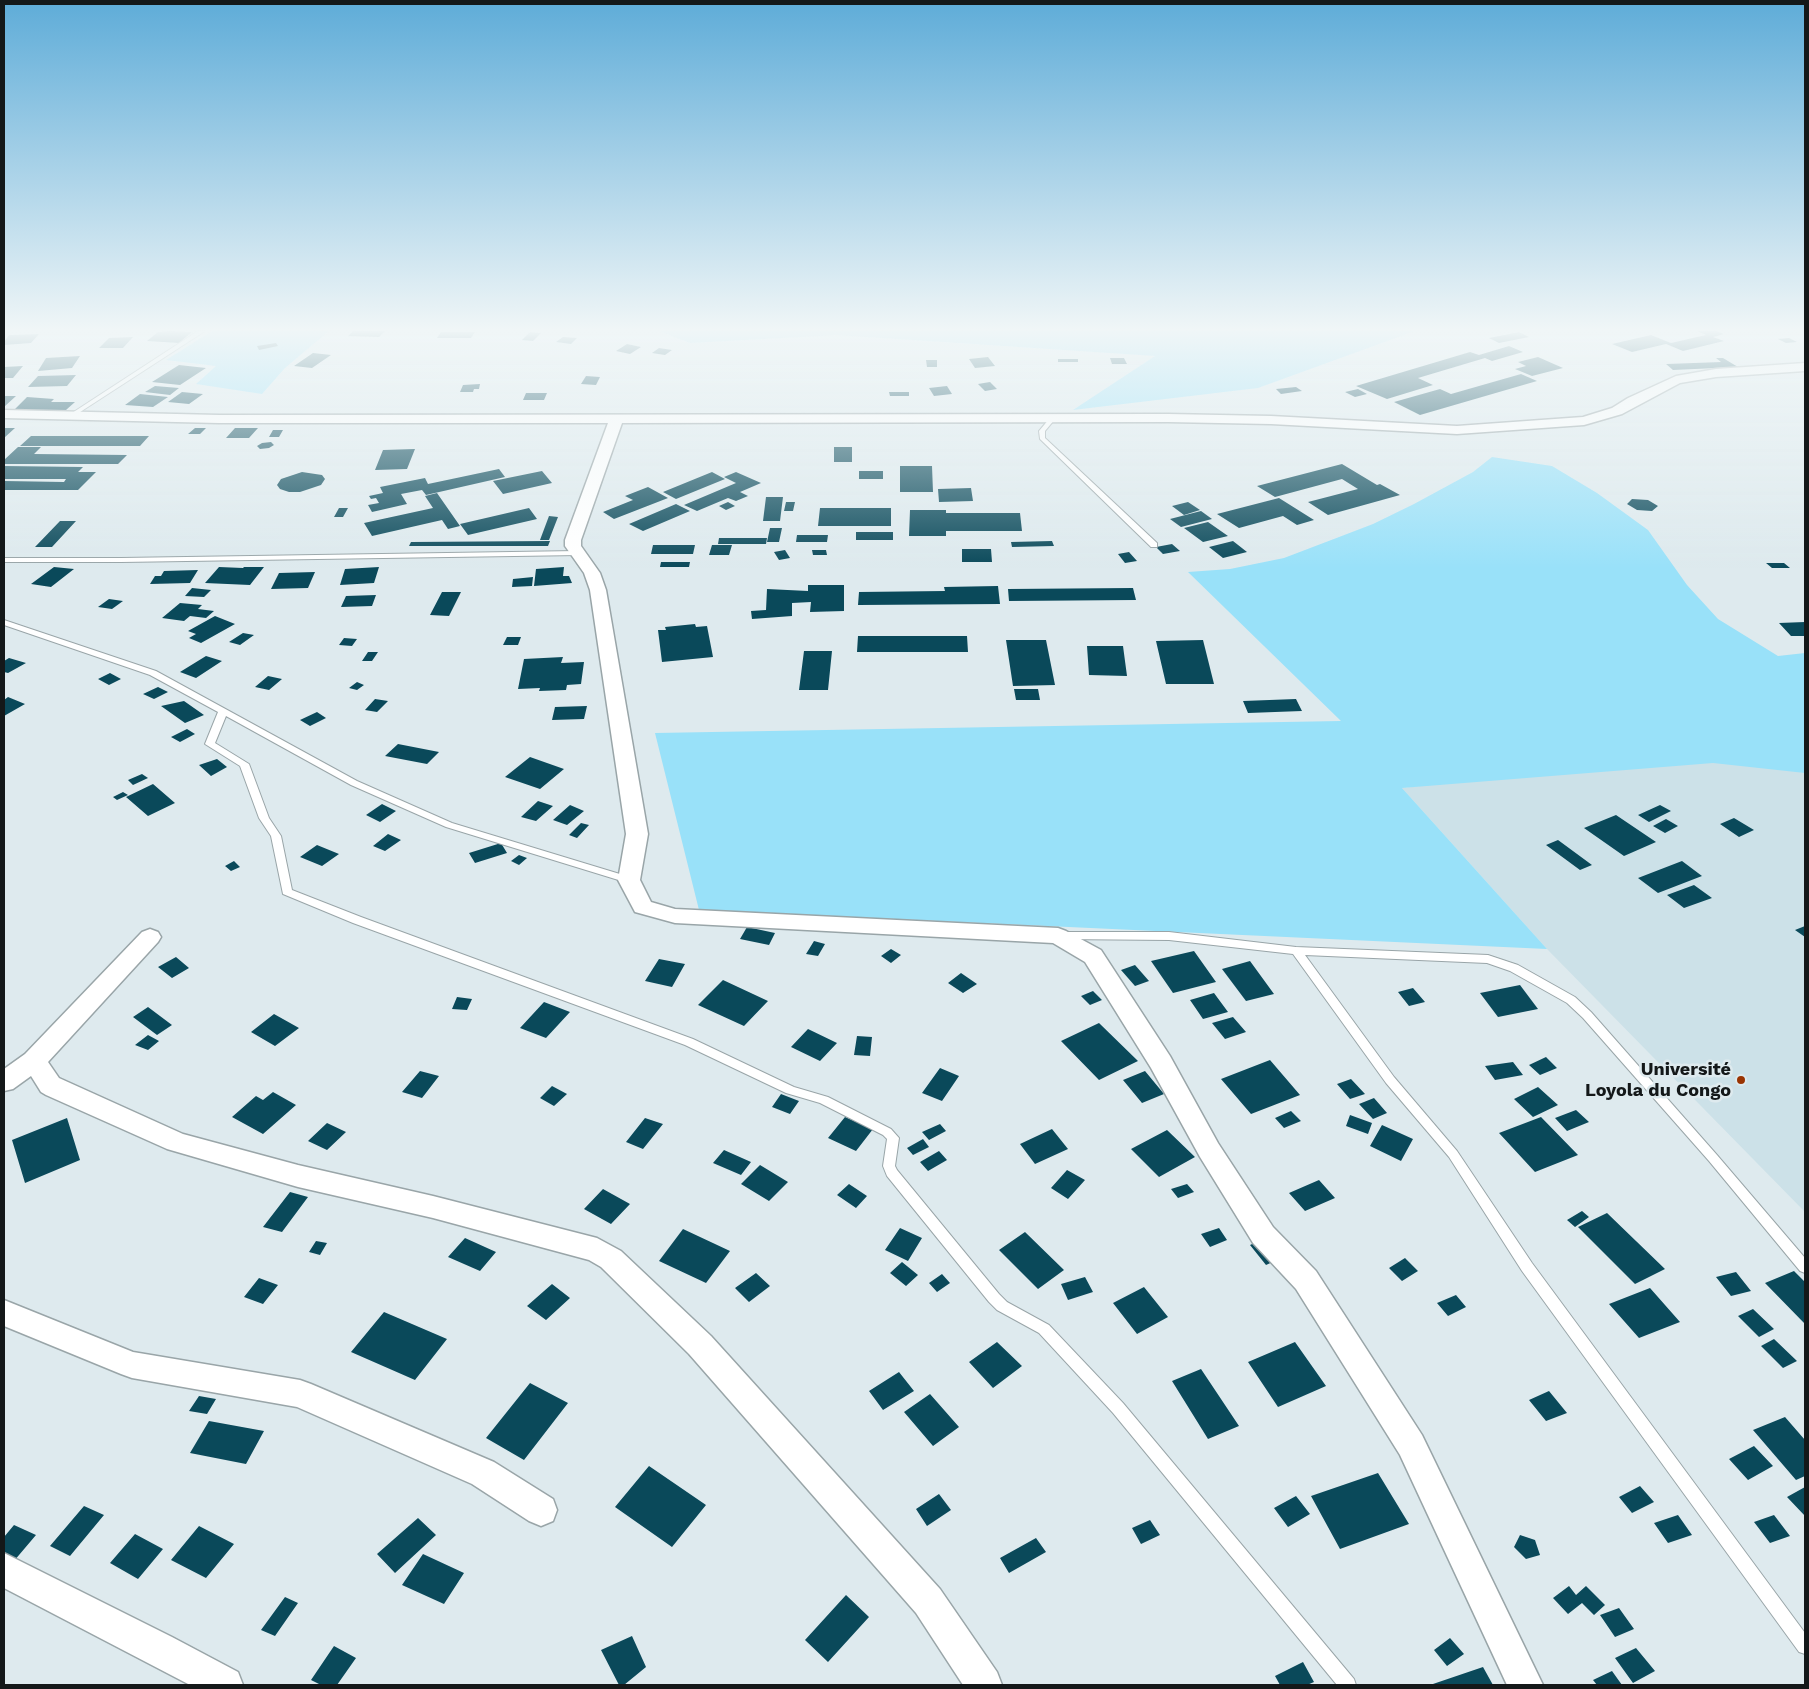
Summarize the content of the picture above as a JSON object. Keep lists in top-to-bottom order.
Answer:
{
  "places": ["Université Loyola du Congo"]
}
